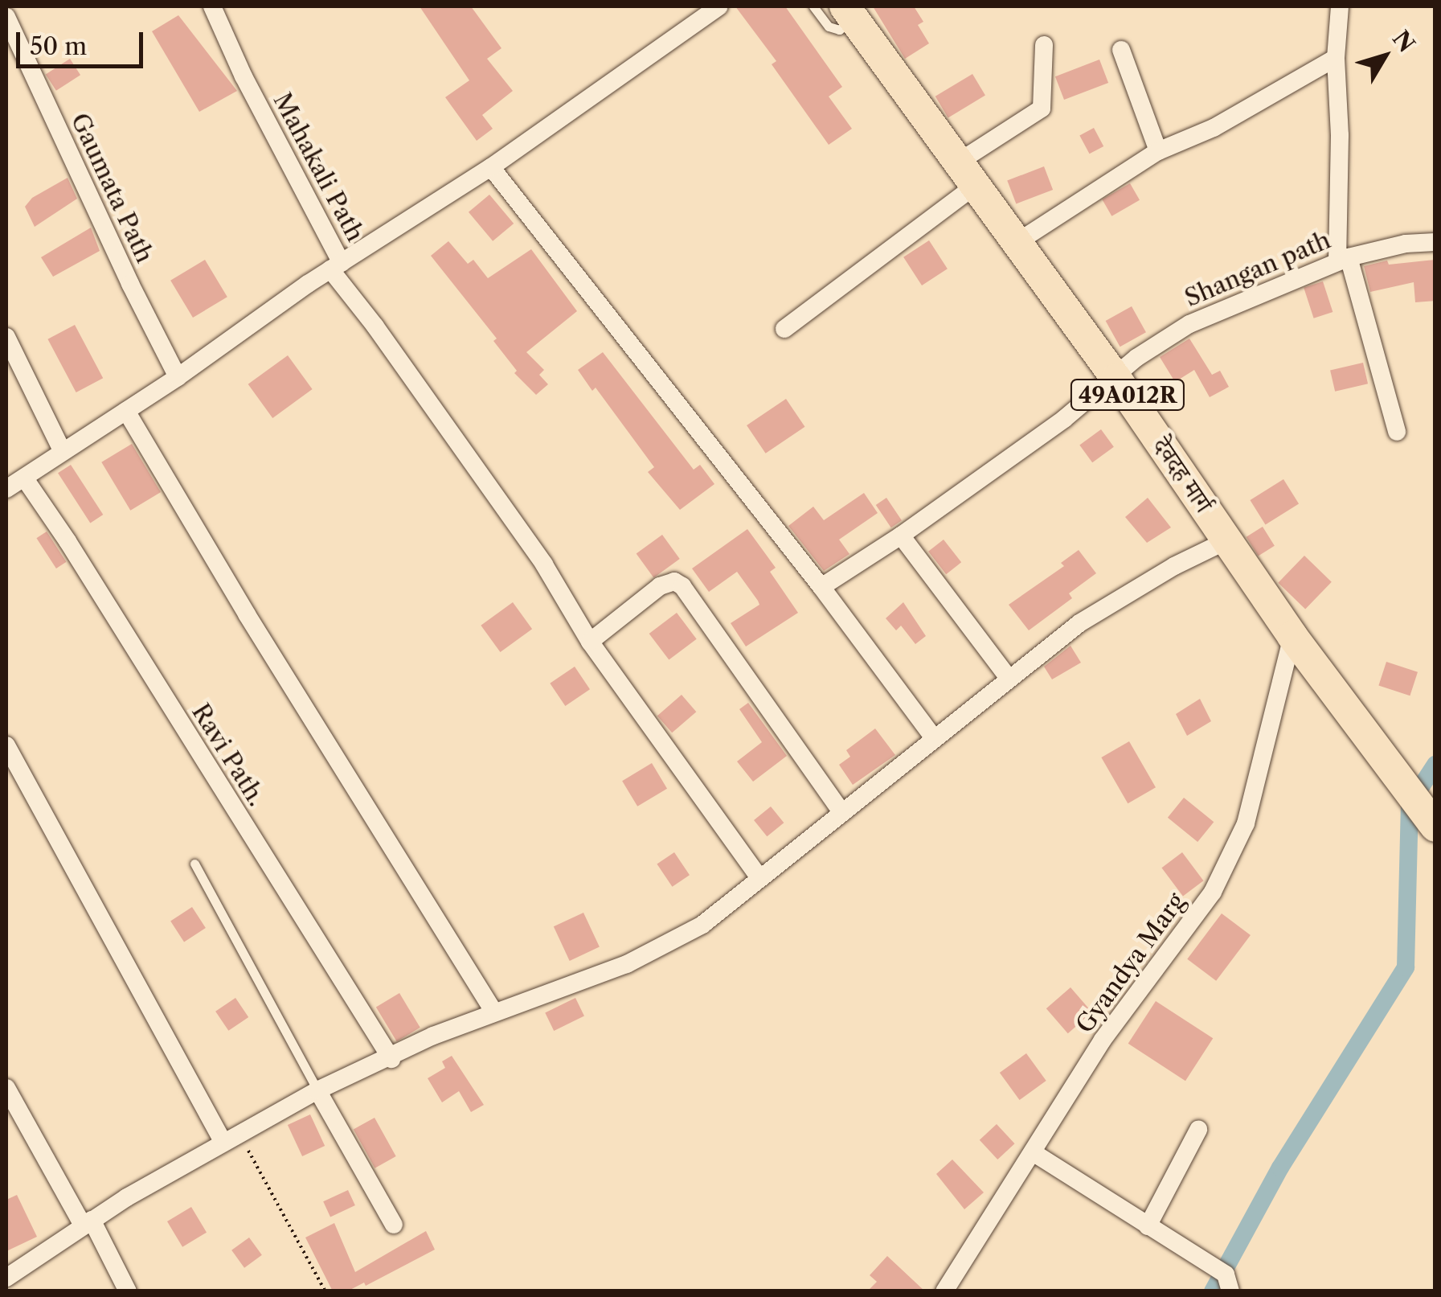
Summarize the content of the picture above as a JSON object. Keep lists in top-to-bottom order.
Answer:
{
  "streets": {
    "main road": ["49A012R", "देवदह मार्ग"],
    "street": [
      "Mahakali Path",
      "Gaumata Path",
      "Shangan path",
      "Ravi Path.",
      "Gyandya Marg"
    ]
  },
  "crossings": [
    ["Shangan path", "देवदह मार्ग"],
    ["देवदह मार्ग", "Gyandya Marg"]
  ],
  "scale_bar": "50 m",
  "north": "top right"
}
